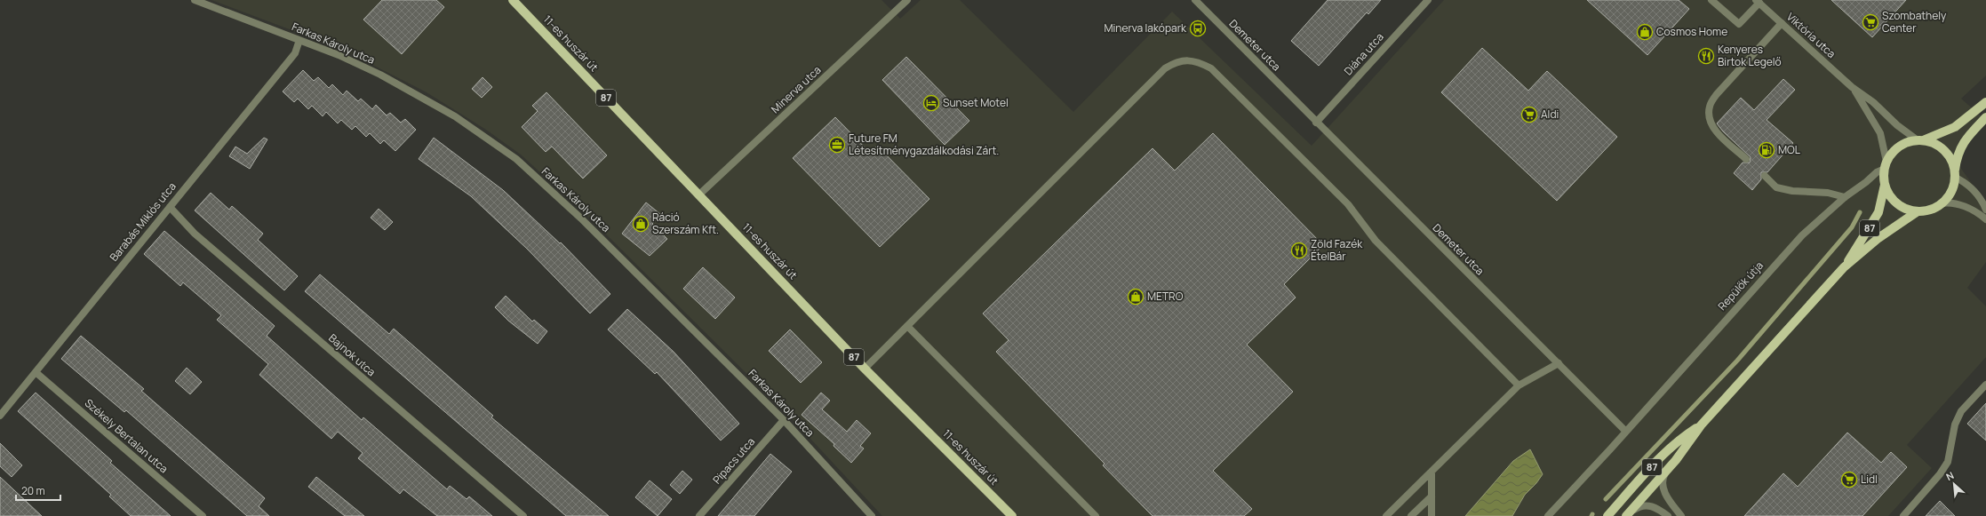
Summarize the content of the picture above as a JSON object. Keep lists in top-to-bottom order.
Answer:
{
  "streets": {
    "main road": ["11-es huszár út", "87"],
    "street": [
      "Viktória utca",
      "Farkas Károly utca",
      "Demeter utca",
      "Diána utca",
      "Minerva utca",
      "Barabás Miklós utca",
      "Repülők útja",
      "Bajnok utca",
      "Székely Bertalan utca",
      "Pipacs utca"
    ]
  },
  "crossings": [
    ["Viktória utca", "87"],
    ["Viktória utca", "Repülők útja"],
    ["Farkas Károly utca", "Barabás Miklós utca"],
    ["Farkas Károly utca", "Pipacs utca"],
    ["11-es huszár út", "Minerva utca"],
    ["Demeter utca", "Diána utca"],
    ["Demeter utca", "Repülők útja"],
    ["87", "Repülők útja"],
    ["Barabás Miklós utca", "Bajnok utca"],
    ["Barabás Miklós utca", "Székely Bertalan utca"]
  ],
  "places": {
    "supermarket": ["Szombathely Center", "Aldi", "Lidl"],
    "bus stop": ["Minerva lakópark"],
    "shop": ["Cosmos Home", "Ráció Szerszám Kft.", "METRO"],
    "restaurant": ["Kenyeres Birtok Legelő", "Zöld Fazék ÉtelBár"],
    "hotel": ["Sunset Motel"],
    "office": ["Future FM Létesítménygazdálkodási Zárt."],
    "fuel station": ["MOL"]
  },
  "scale_bar": "20 m",
  "north": "top left"
}
